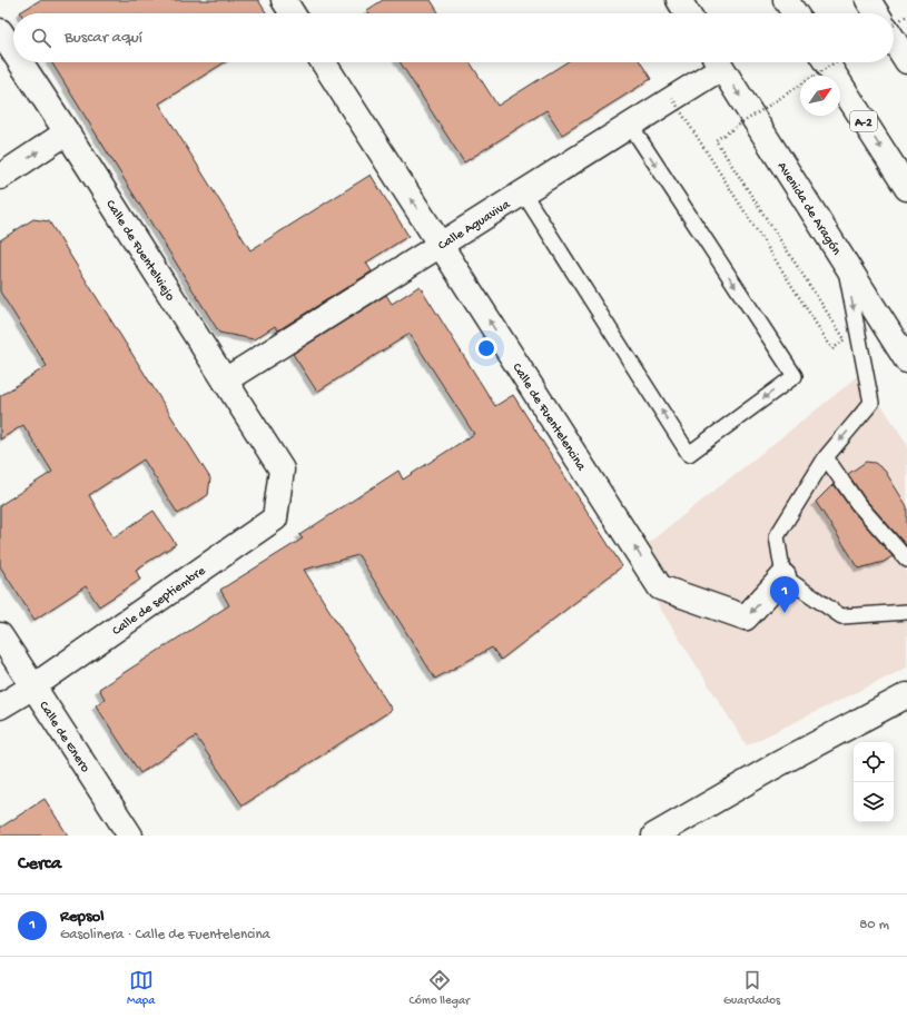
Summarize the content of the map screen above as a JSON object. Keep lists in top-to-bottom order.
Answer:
{
  "streets": {
    "main road": [
      "A-2",
      "Avenida de Aragón",
      "Calle Aguaviva",
      "Calle de Fuentelviejo",
      "Calle de Fuentelencina",
      "Calle de septiembre",
      "Calle de Enero"
    ]
  },
  "crossings": [
    ["Calle Aguaviva", "Calle de Fuentelviejo"],
    ["Calle Aguaviva", "Calle de Fuentelencina"],
    ["Calle de Fuentelviejo", "Calle de septiembre"],
    ["Calle de septiembre", "Calle de Enero"]
  ],
  "one_way": ["Calle de Fuentelencina"],
  "north": "top right",
  "page": {
    "search": "Buscar aquí",
    "pins": "1",
    "heading": "Cerca",
    "list": [
      {
        "mark": "1",
        "name": "Repsol",
        "note": "Gasolinera · Calle de Fuentelencina",
        "value": "80 m"
      }
    ],
    "nav": ["Mapa", "Cómo llegar", "Guardados"]
  }
}
